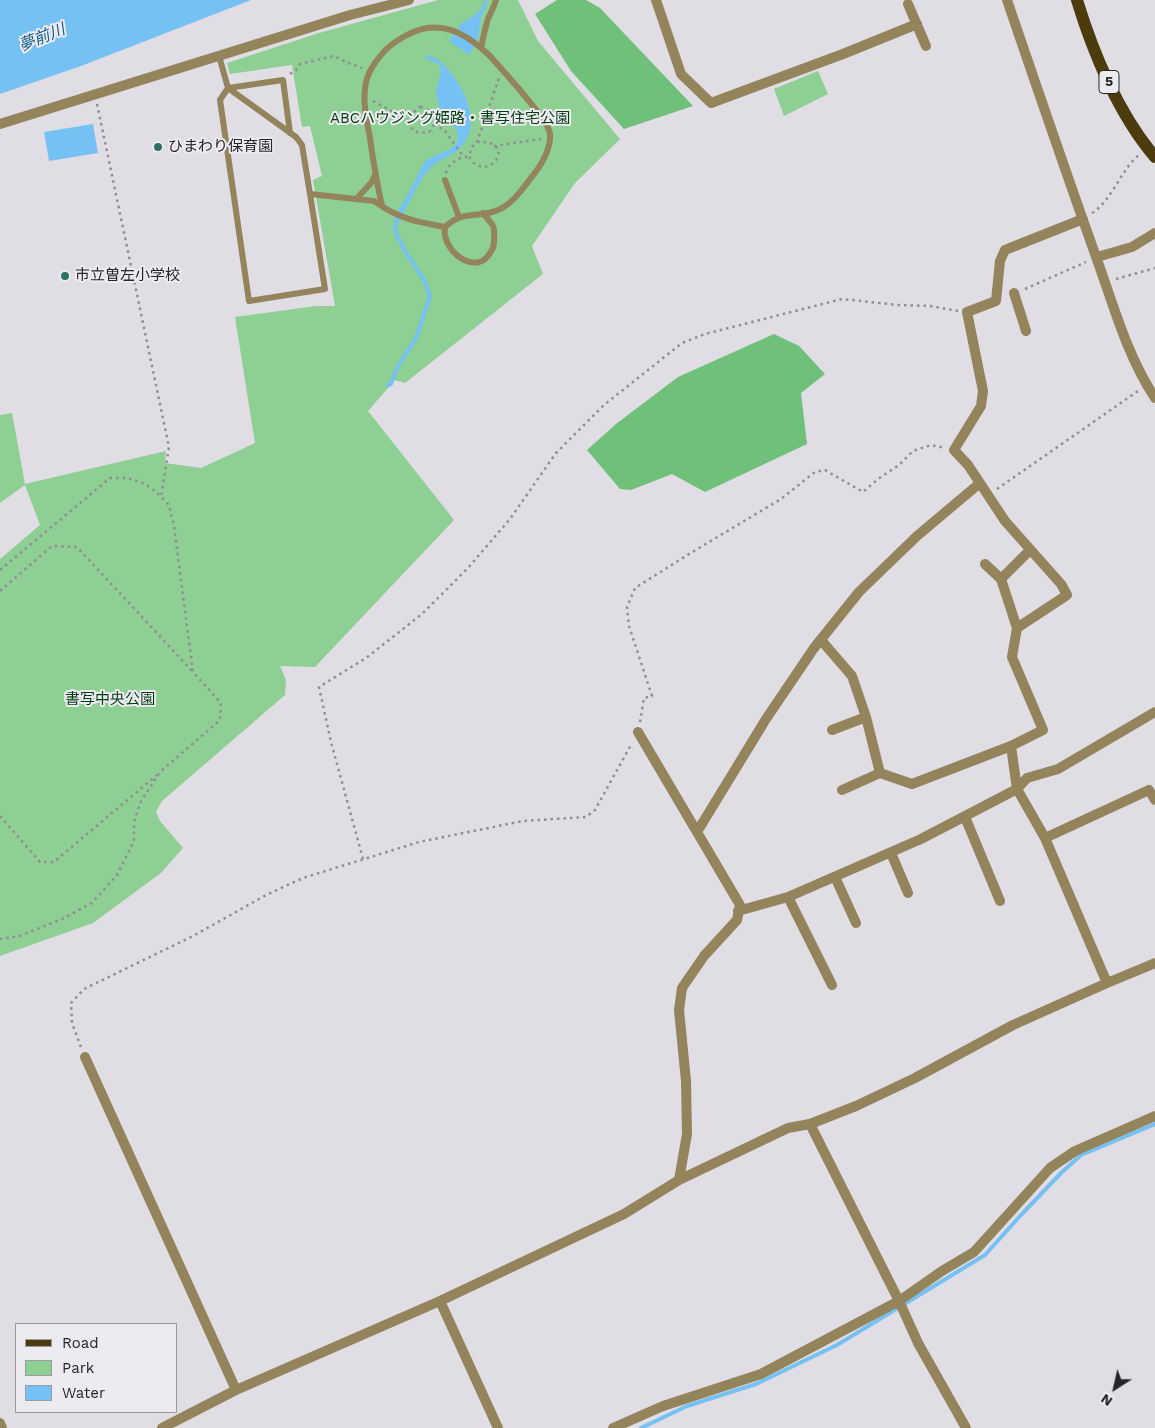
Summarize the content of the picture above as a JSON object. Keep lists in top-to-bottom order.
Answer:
{
  "streets": {
    "main road": ["5"]
  },
  "water": ["夢前川"],
  "parks": ["ABCハウジング姫路・書写住宅公園", "書写中央公園"],
  "places": ["ひまわり保育園", "市立曽左小学校"],
  "legend": ["Road", "Park", "Water"],
  "north": "bottom left"
}
